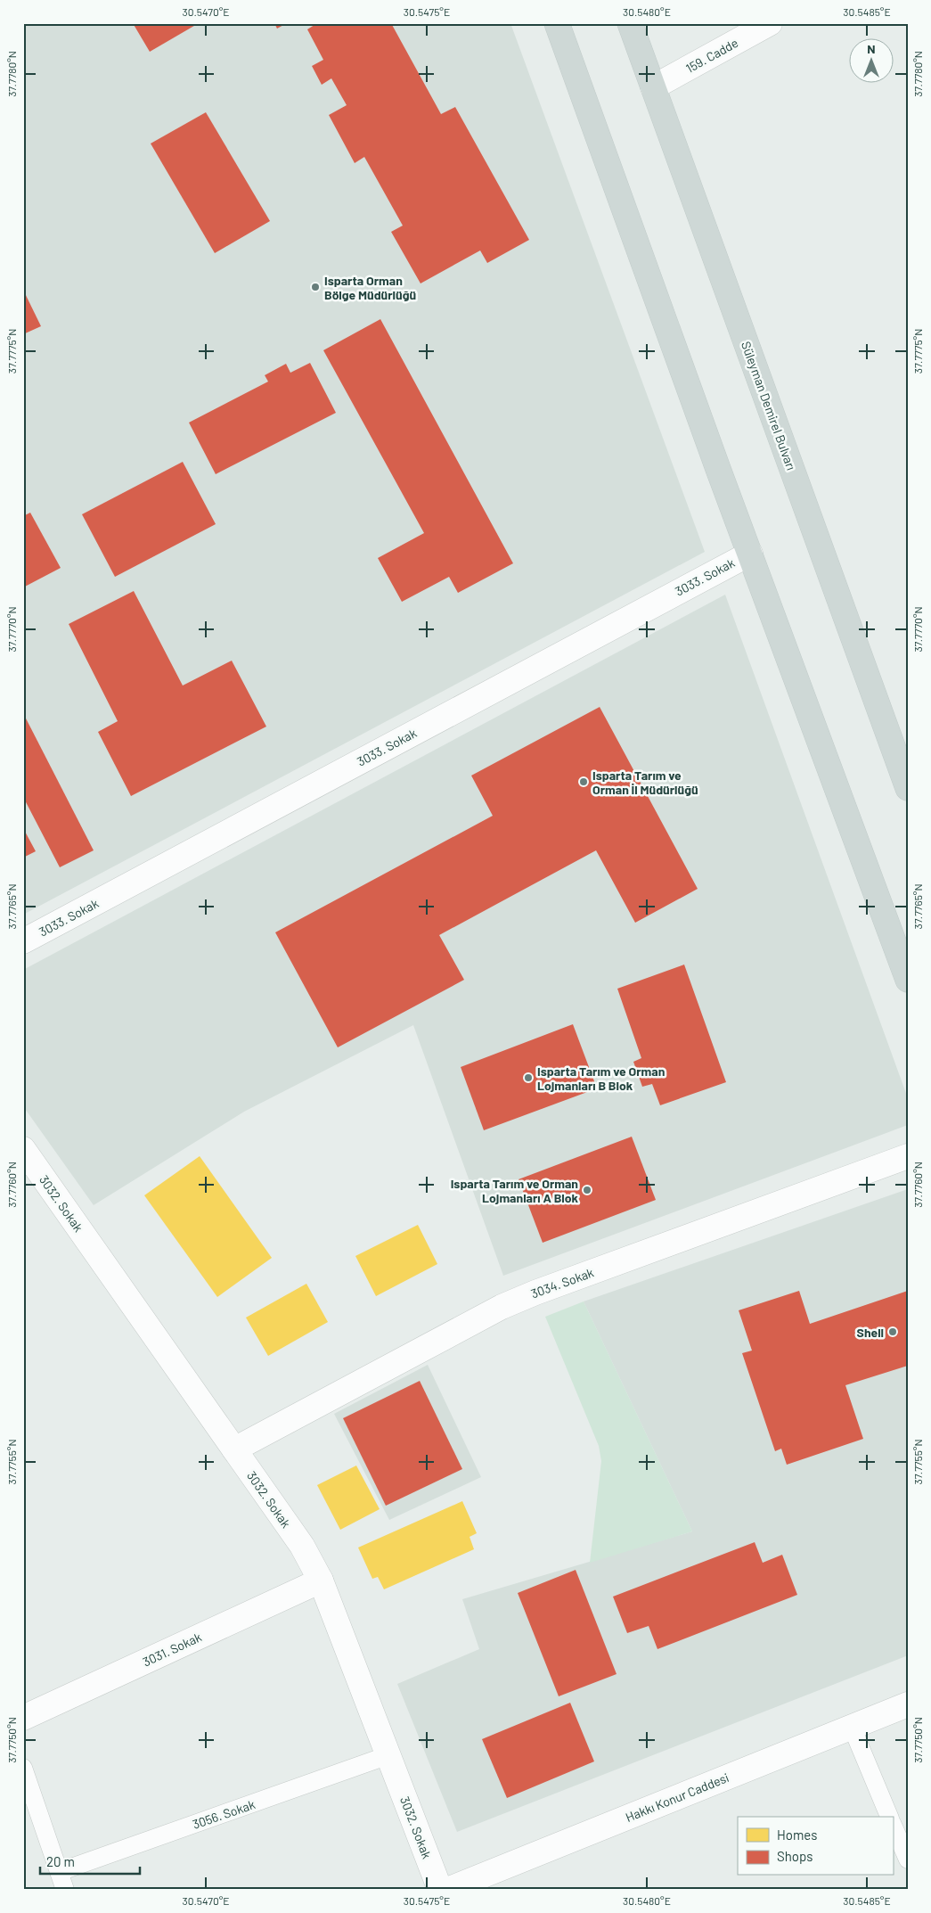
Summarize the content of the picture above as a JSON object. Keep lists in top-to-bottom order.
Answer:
{
  "streets": {
    "main road": ["Süleyman Demirel Bulvarı"],
    "street": [
      "159. Cadde",
      "3033. Sokak",
      "3032. Sokak",
      "3034. Sokak",
      "3031. Sokak",
      "Hakkı Konur Caddesi"
    ],
    "lane": ["3056. Sokak"]
  },
  "crossings": [
    ["159. Cadde", "Süleyman Demirel Bulvarı"],
    ["3032. Sokak", "3034. Sokak"],
    ["3032. Sokak", "3031. Sokak"],
    ["3032. Sokak", "3056. Sokak"]
  ],
  "places": [
    "Isparta Orman Bölge Müdürlüğü",
    "Isparta Tarım ve Orman İl Müdürlüğü",
    "Isparta Tarım ve Orman Lojmanları B Blok",
    "Isparta Tarım ve Orman Lojmanları A Blok",
    "Shell"
  ],
  "legend": ["Homes", "Shops"],
  "scale_bar": "20 m",
  "north": "top",
  "coordinates": [
    "30.5470°E",
    "30.5475°E",
    "30.5480°E",
    "30.5485°E",
    "37.7780°N",
    "37.7775°N",
    "37.7770°N",
    "37.7765°N",
    "37.7760°N",
    "37.7755°N",
    "37.7750°N"
  ]
}
